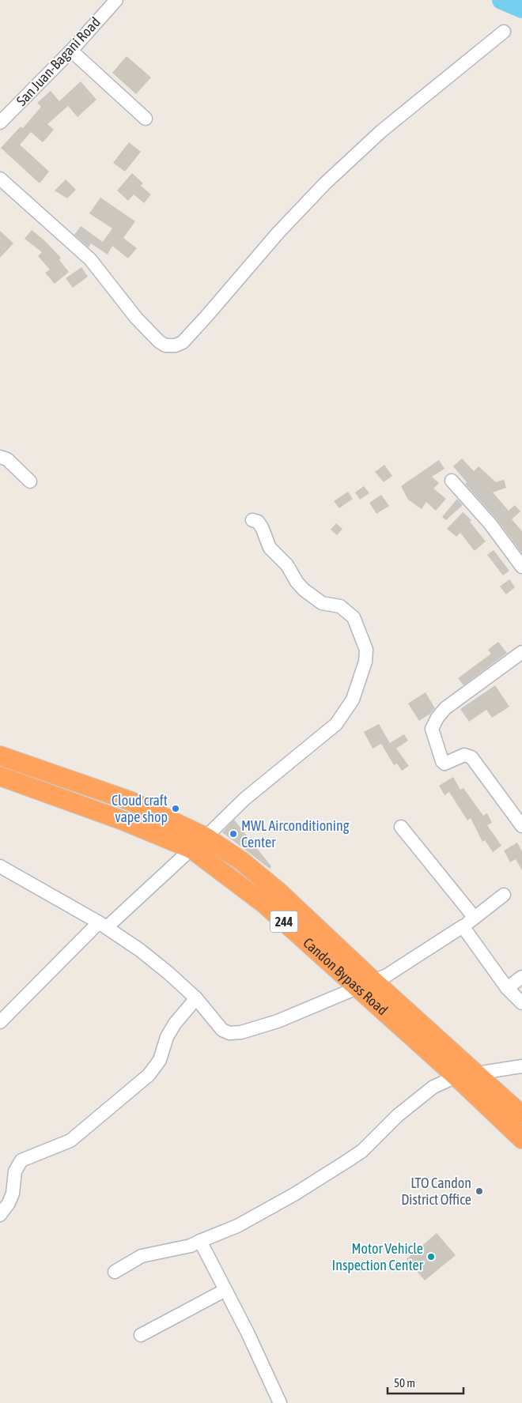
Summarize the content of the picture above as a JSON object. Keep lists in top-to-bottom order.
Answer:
{
  "streets": {
    "highway": ["244", "Candon Bypass Road"],
    "street": ["San Juan-Bagani Road"]
  },
  "places": [
    "Cloud craft vape shop",
    "MWL Airconditioning Center",
    "LTO Candon District Office",
    "Motor Vehicle Inspection Center"
  ],
  "scale_bar": "50 m"
}
